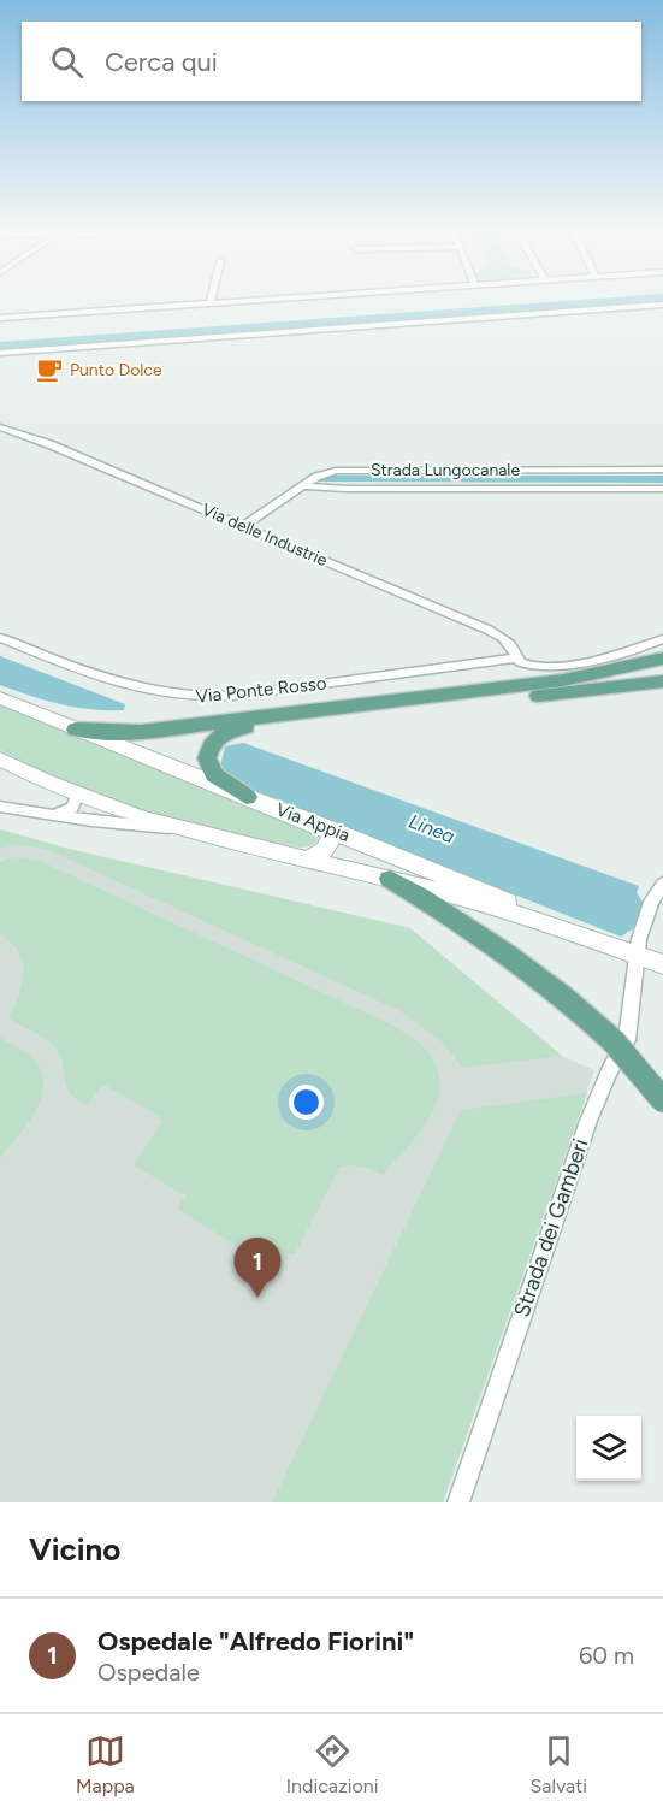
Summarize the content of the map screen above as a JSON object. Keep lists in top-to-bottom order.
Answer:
{
  "streets": {
    "main road": ["Via Appia"],
    "street": [
      "Strada Lungocanale",
      "Via delle Industrie",
      "Via Ponte Rosso",
      "Strada dei Gamberi"
    ]
  },
  "crossings": [
    ["Strada Lungocanale", "Via delle Industrie"],
    ["Via delle Industrie", "Via Ponte Rosso"],
    ["Via Appia", "Strada dei Gamberi"]
  ],
  "water": ["Linea"],
  "places": {
    "cafe": ["Punto Dolce"]
  },
  "page": {
    "search": "Cerca qui",
    "pins": "1",
    "heading": "Vicino",
    "list": [
      {
        "mark": "1",
        "name": "Ospedale \"Alfredo Fiorini\"",
        "note": "Ospedale",
        "value": "60 m"
      }
    ],
    "nav": ["Mappa", "Indicazioni", "Salvati"]
  }
}
